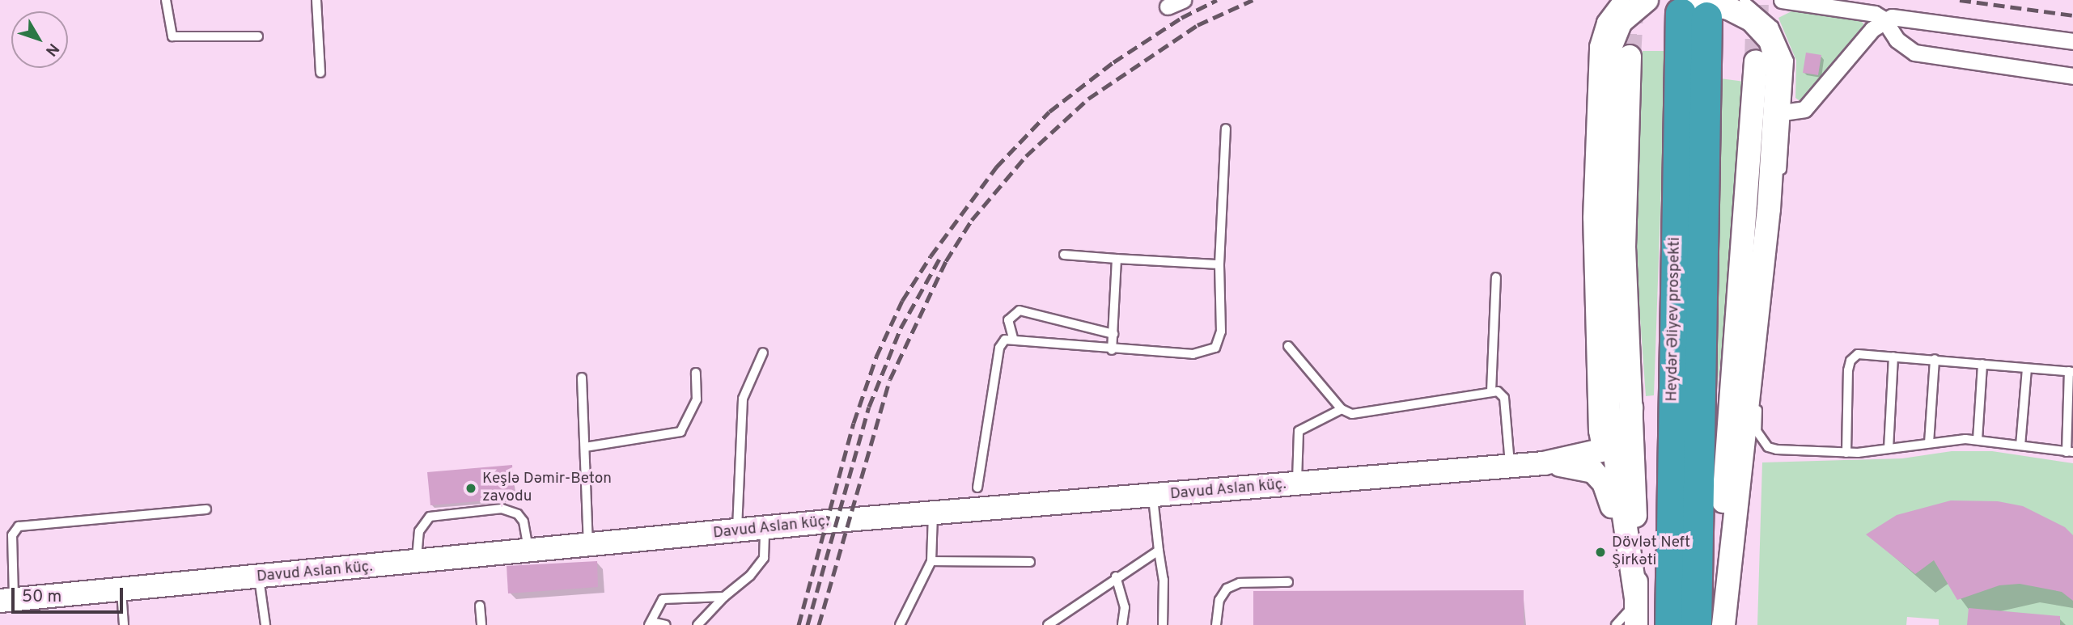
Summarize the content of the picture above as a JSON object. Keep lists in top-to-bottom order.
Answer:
{
  "streets": {
    "highway": ["Heydər Əliyev prospekti"],
    "main road": ["Davud Aslan küç."]
  },
  "places": ["Keşlə Dəmir-Beton zavodu", "Dövlət Neft Şirkəti"],
  "scale_bar": "50 m",
  "north": "bottom right"
}
